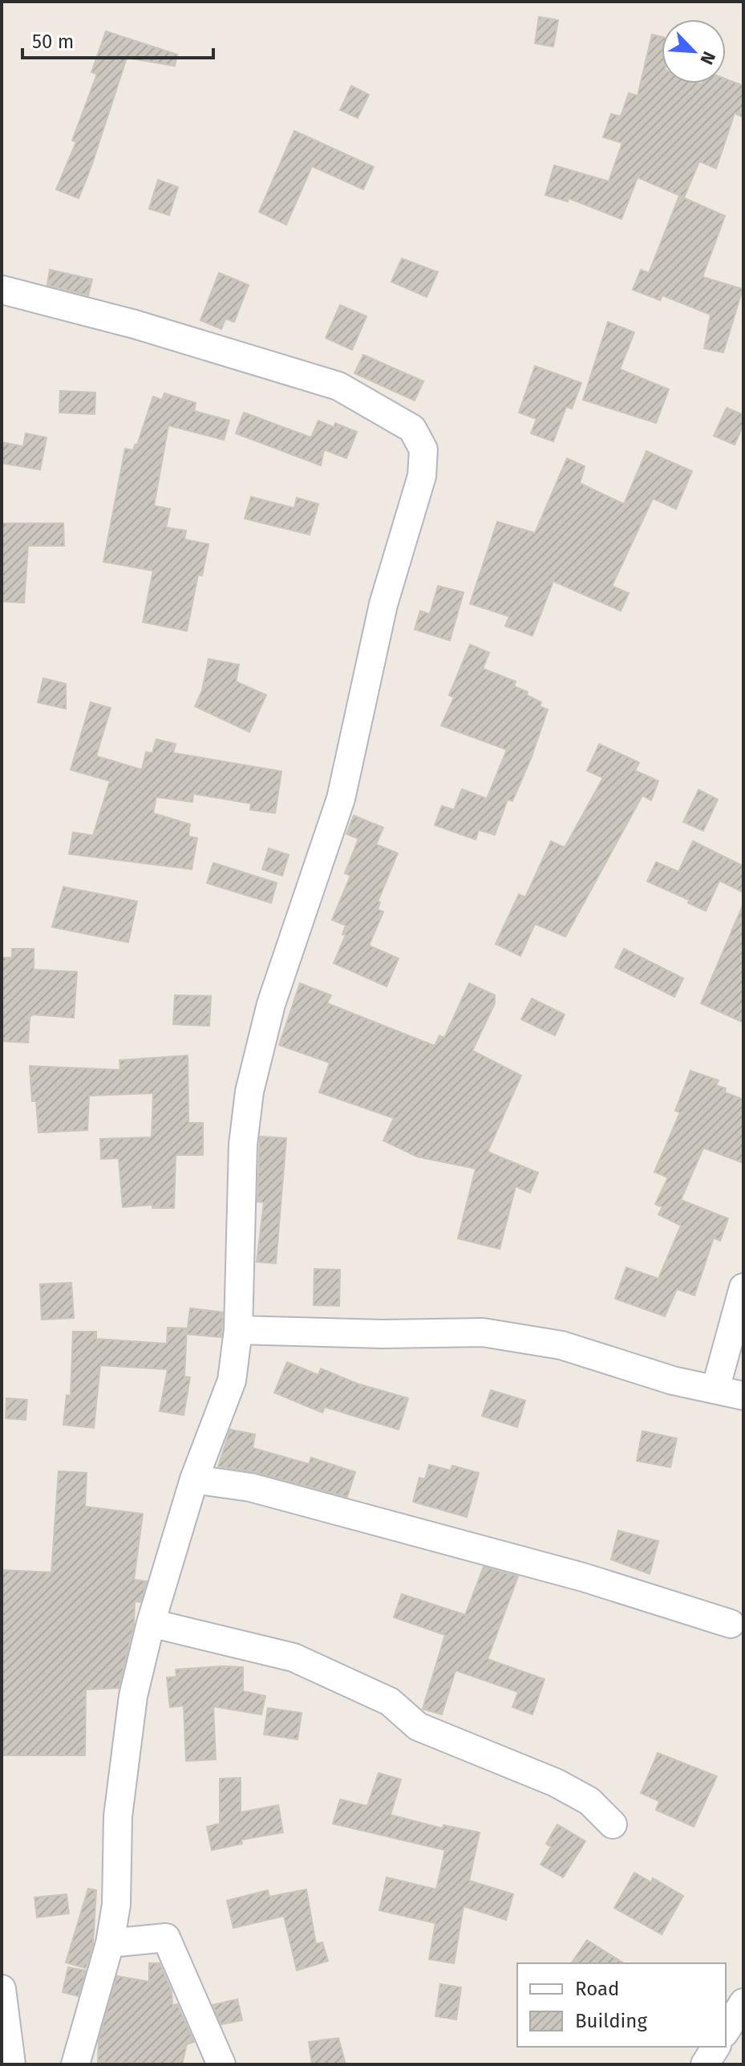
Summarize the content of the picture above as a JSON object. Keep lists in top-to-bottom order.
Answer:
{
  "legend": ["Road", "Building"],
  "scale_bar": "50 m",
  "north": "bottom right"
}
